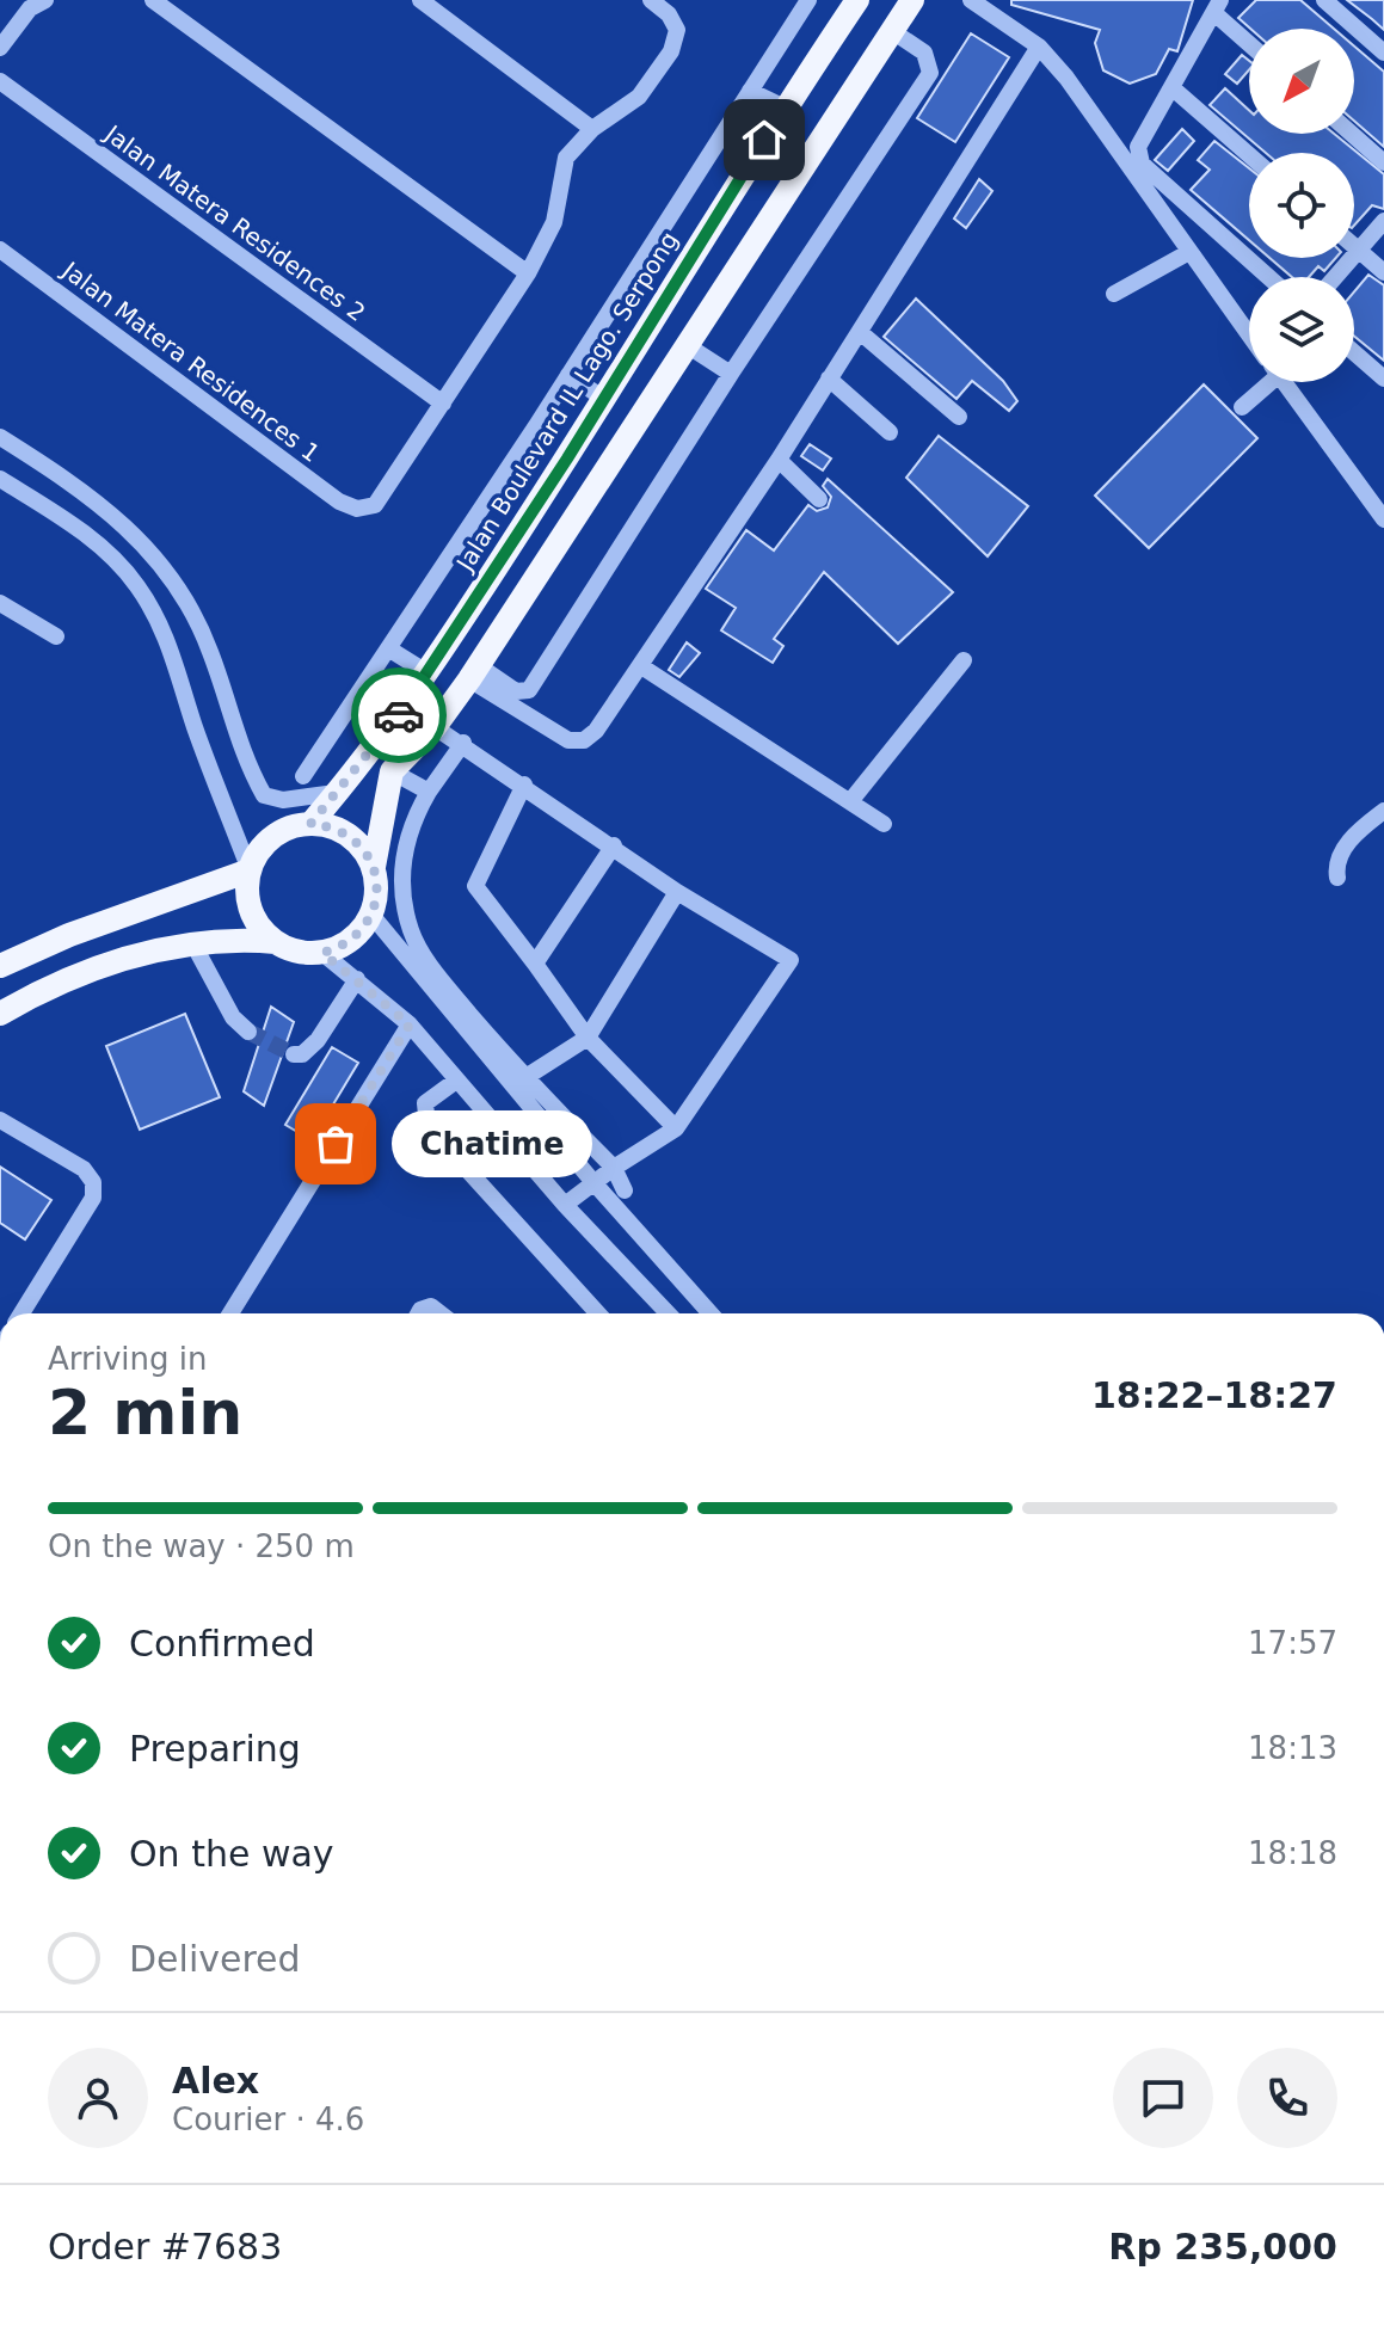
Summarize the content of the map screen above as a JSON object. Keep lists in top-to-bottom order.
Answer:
{
  "streets": {
    "main road": ["Jalan Boulevard IL Lago. Serpong"],
    "street": ["Jalan Matera Residences 2", "Jalan Matera Residences 1"]
  },
  "crossings": [
    ["Jalan Matera Residences 2", "Jalan Matera Residences 1"]
  ],
  "places": ["Chatime"],
  "north": "bottom left",
  "page": {
    "bubble": "Chatime",
    "heading": ["2 min", "Arriving in", "18:22–18:27"],
    "panel": [
      "Alex",
      "Courier · 4.6",
      "Order #7683",
      "Rp 235,000"
    ],
    "bar": "On the way · 250 m",
    "list": [
      ["Confirmed", "17:57"],
      ["Preparing", "18:13"],
      ["On the way", "18:18"],
      "Delivered"
    ]
  }
}
